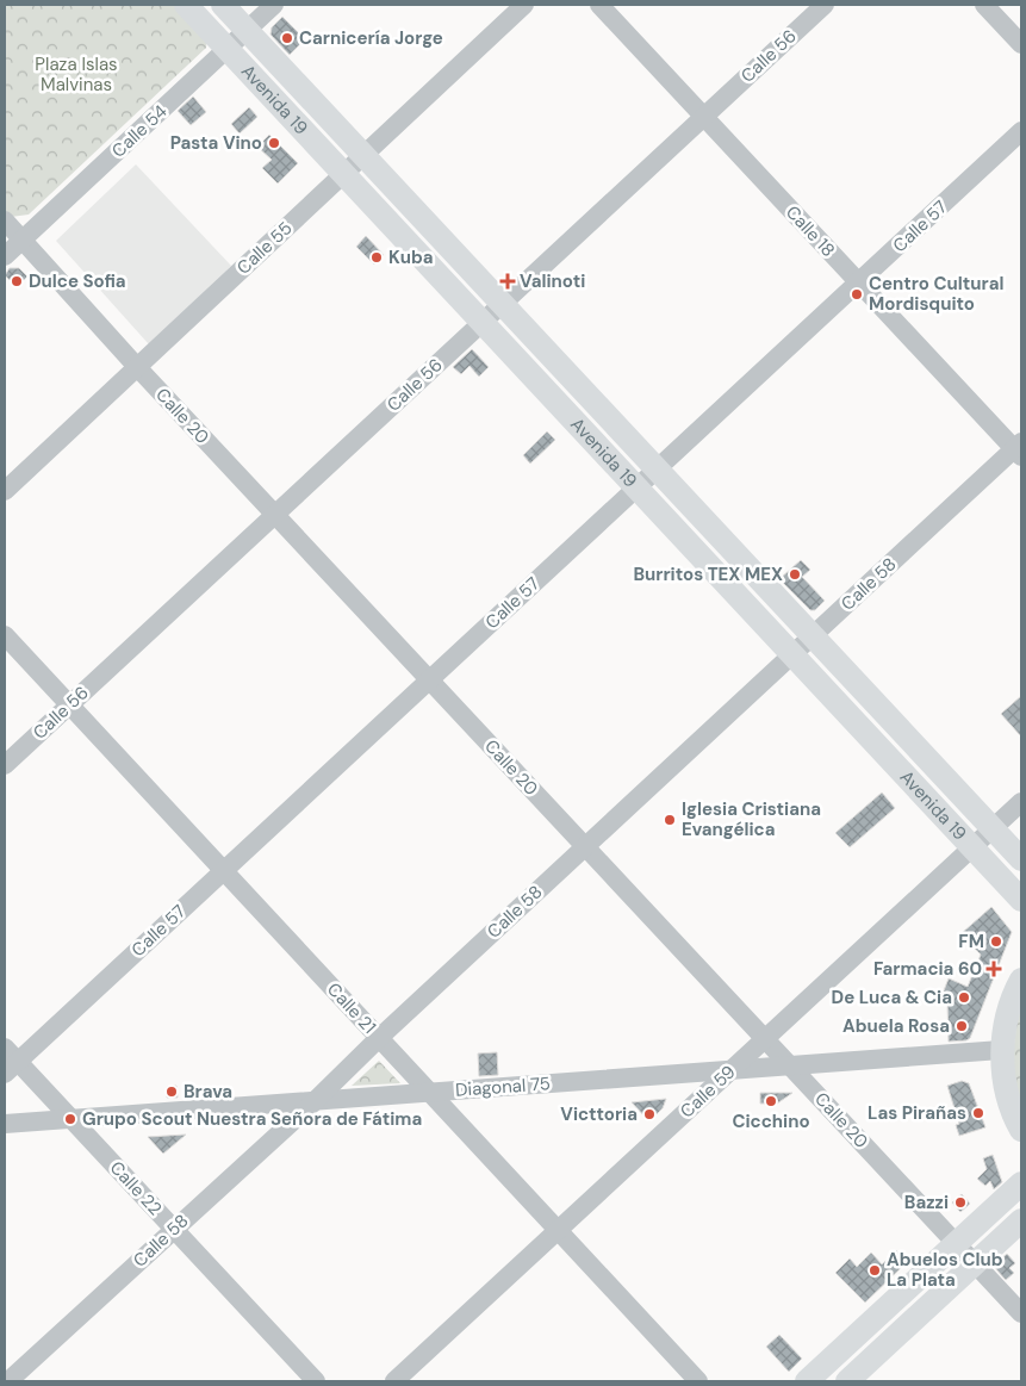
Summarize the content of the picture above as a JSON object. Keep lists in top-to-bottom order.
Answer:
{
  "streets": {
    "main road": ["Avenida 19"],
    "street": [
      "Calle 56",
      "Calle 54",
      "Calle 57",
      "Calle 18",
      "Calle 55",
      "Calle 20",
      "Calle 58",
      "Calle 21",
      "Diagonal 75",
      "Calle 59",
      "Calle 22"
    ]
  },
  "crossings": [
    ["Calle 56", "Avenida 19"],
    ["Calle 56", "Calle 18"],
    ["Calle 56", "Calle 20"],
    ["Calle 56", "Calle 21"],
    ["Avenida 19", "Calle 54"],
    ["Avenida 19", "Calle 57"],
    ["Avenida 19", "Calle 55"],
    ["Avenida 19", "Calle 58"],
    ["Avenida 19", "Calle 59"],
    ["Calle 54", "Calle 20"],
    ["Calle 57", "Calle 18"],
    ["Calle 57", "Calle 20"],
    ["Calle 57", "Calle 21"],
    ["Calle 57", "Calle 22"],
    ["Calle 18", "Calle 58"],
    ["Calle 55", "Calle 20"],
    ["Calle 20", "Calle 58"],
    ["Calle 20", "Diagonal 75"],
    ["Calle 20", "Calle 59"],
    ["Calle 58", "Calle 21"],
    ["Calle 58", "Diagonal 75"],
    ["Calle 58", "Calle 22"],
    ["Calle 21", "Diagonal 75"],
    ["Calle 21", "Calle 59"],
    ["Diagonal 75", "Calle 59"],
    ["Diagonal 75", "Calle 22"]
  ],
  "parks": ["Plaza Islas Malvinas"],
  "places": {
    "other": [
      "Carnicería Jorge",
      "Pasta Vino",
      "Kuba",
      "Dulce Sofia",
      "Centro Cultural Mordisquito",
      "Burritos TEX MEX",
      "Iglesia Cristiana Evangélica",
      "FM",
      "De Luca & Cia",
      "Abuela Rosa",
      "Brava",
      "Cicchino",
      "Las Pirañas",
      "Victtoria",
      "Grupo Scout Nuestra Señora de Fátima",
      "Bazzi",
      "Abuelos Club La Plata"
    ],
    "health": ["Valinoti", "Farmacia 60"]
  }
}
